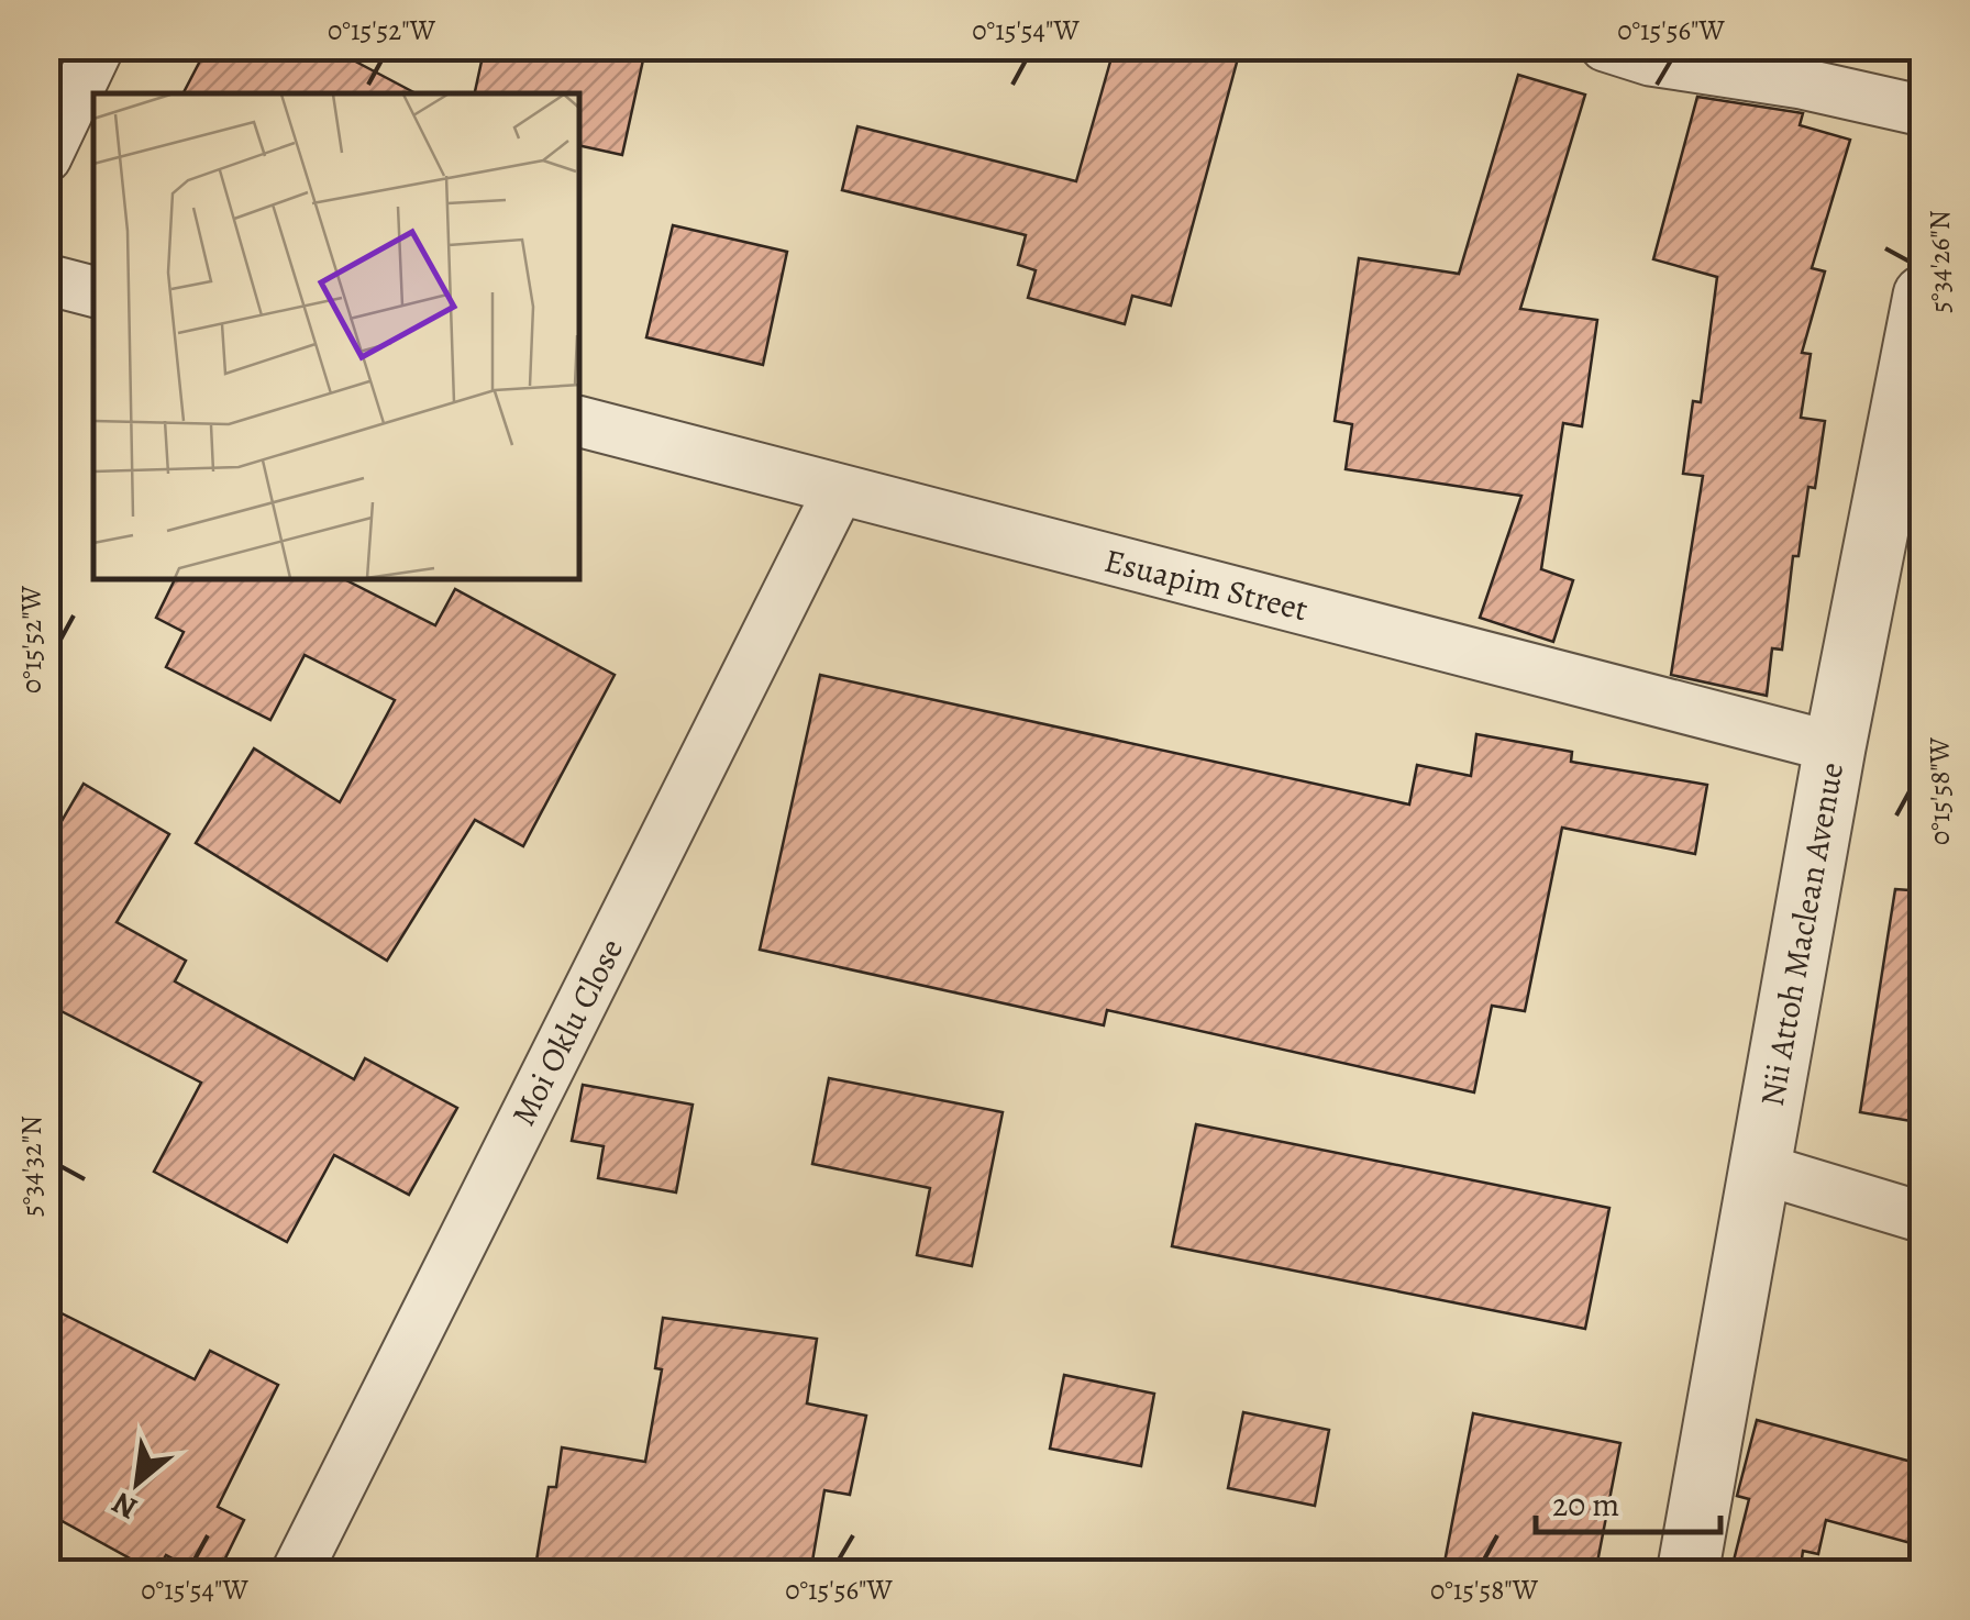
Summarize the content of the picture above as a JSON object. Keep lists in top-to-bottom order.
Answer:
{
  "streets": {
    "street": ["Esuapim Street", "Nii Attoh Maclean Avenue", "Moi Oklu Close"]
  },
  "crossings": [
    ["Esuapim Street", "Nii Attoh Maclean Avenue"],
    ["Esuapim Street", "Moi Oklu Close"]
  ],
  "scale_bar": "20 m",
  "north": "bottom left",
  "coordinates": [
    "0°15'52\"W",
    "0°15'54\"W",
    "0°15'56\"W",
    "5°34'26\"N",
    "0°15'58\"W",
    "5°34'32\"N"
  ]
}
